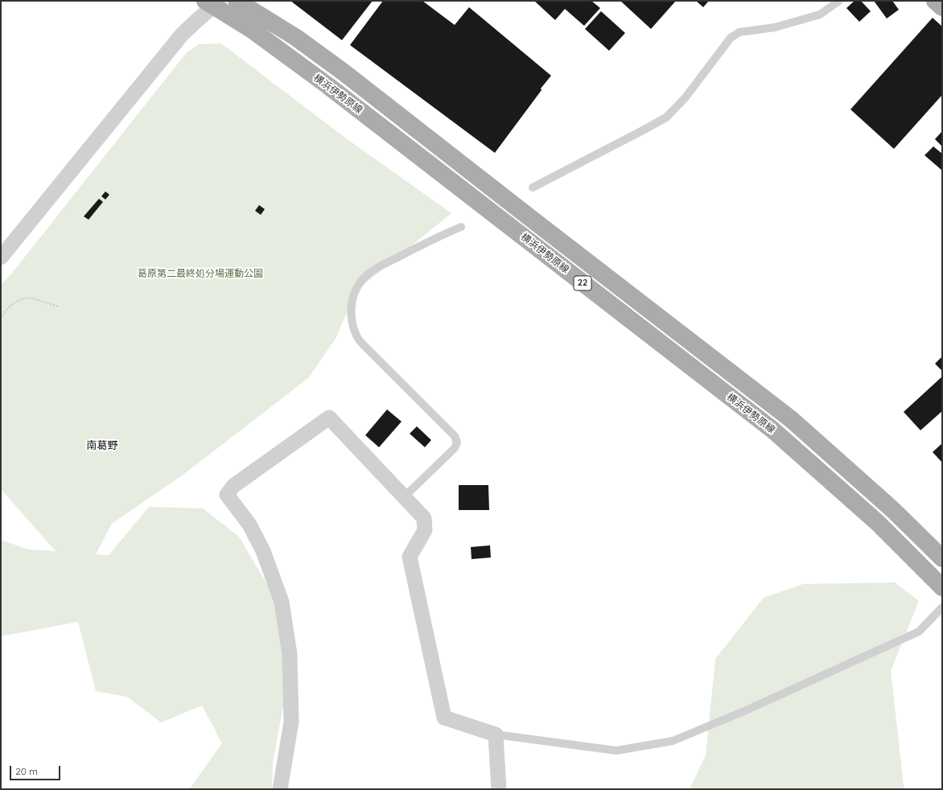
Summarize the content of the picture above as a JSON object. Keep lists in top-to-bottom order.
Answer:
{
  "streets": {
    "main road": ["横浜伊勢原線", "22"]
  },
  "districts": ["南葛野"],
  "parks": ["葛原第二最終処分場運動公園"],
  "scale_bar": "20 m"
}
